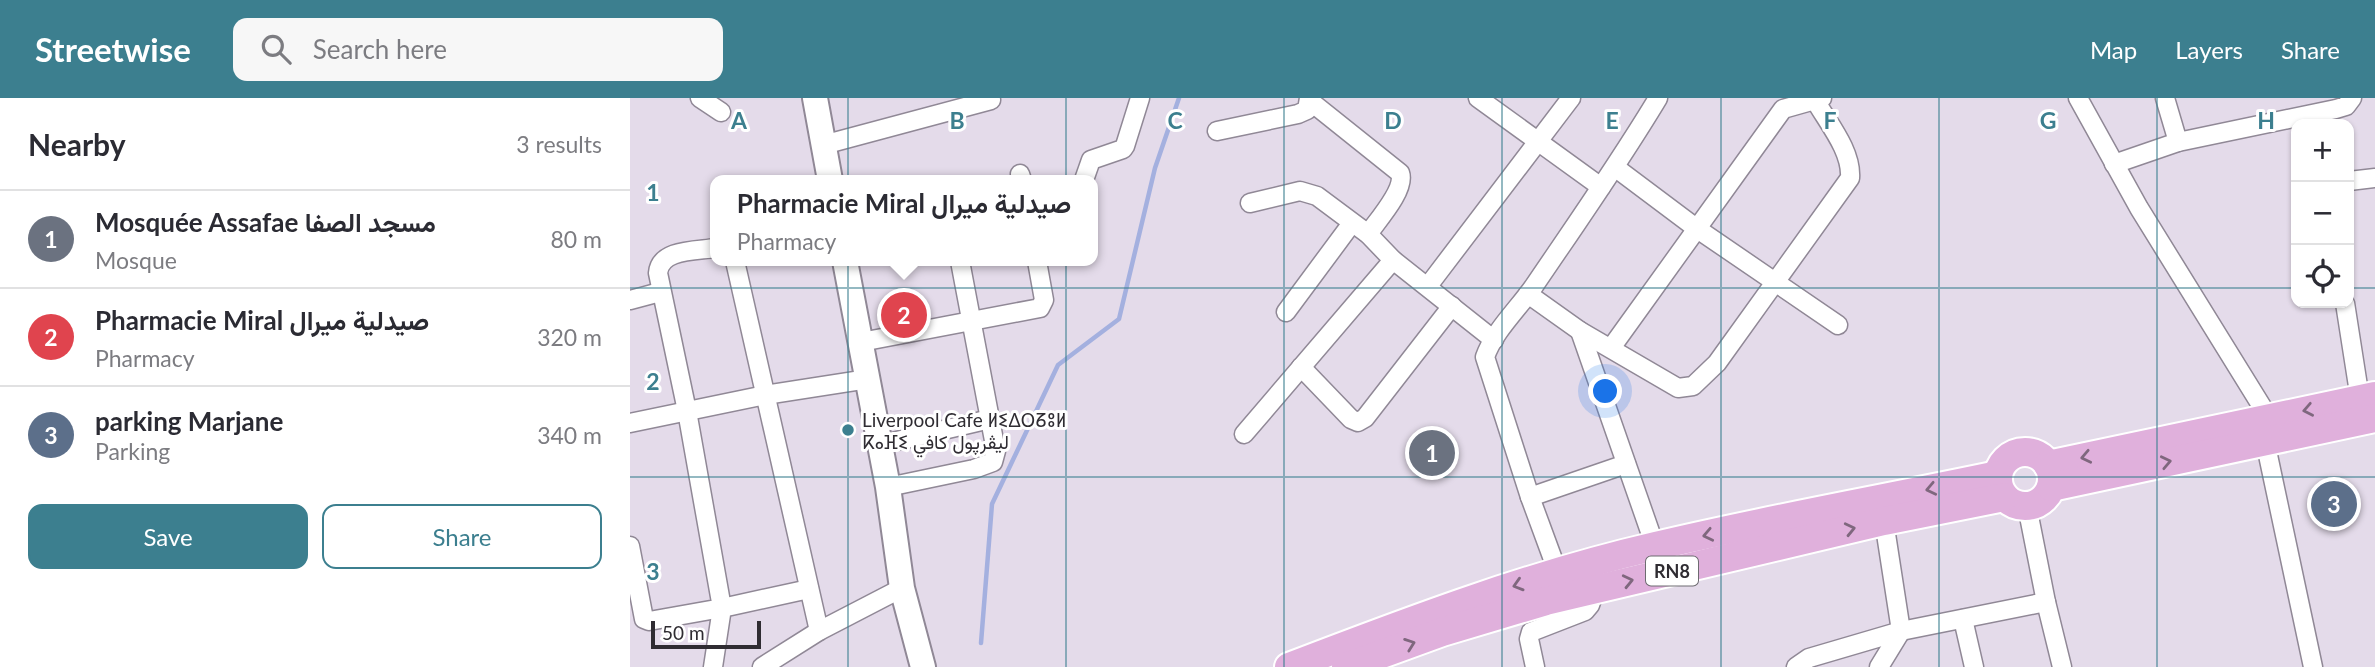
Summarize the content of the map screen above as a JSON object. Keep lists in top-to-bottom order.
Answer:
{
  "streets": {
    "main road": ["RN8"]
  },
  "places": ["Liverpool Cafe ⵍⵉⵠⵔⵒⵓⵍ ⴽⴰⴼⵉ ليڤرپول كافي"],
  "scale_bar": "50 m",
  "page": {
    "header": "Streetwise",
    "search": "Search here",
    "nav": ["Map", "Layers", "Share"],
    "heading": ["Nearby", "3 results"],
    "map_buttons": ["+", "−"],
    "popup": ["Pharmacie Miral صيدلية ميرال", "Pharmacy"],
    "list": [
      {
        "mark": "1",
        "name": "Mosquée Assafae مسجد الصفا",
        "note": "Mosque",
        "value": "80 m"
      },
      {
        "mark": "2",
        "name": "Pharmacie Miral صيدلية ميرال",
        "note": "Pharmacy",
        "value": "320 m"
      },
      {
        "mark": "3",
        "name": "parking Marjane",
        "note": "Parking",
        "value": "340 m"
      }
    ],
    "pins": ["2", "1", "3"],
    "buttons": ["Save", "Share"],
    "scale": "50 m"
  },
  "grid": {
    "columns": [
      "A",
      "B",
      "C",
      "D",
      "E",
      "F",
      "G",
      "H"
    ],
    "rows": ["1", "2", "3"]
  }
}
